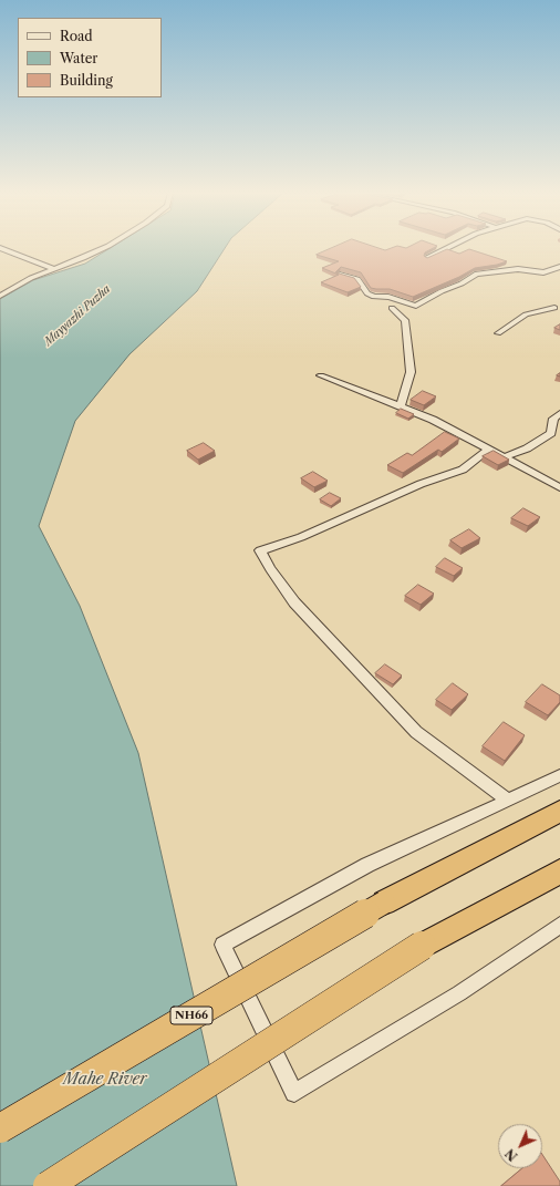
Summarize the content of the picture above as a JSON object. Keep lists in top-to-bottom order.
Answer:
{
  "streets": {
    "highway": ["NH66"]
  },
  "water": ["Mayyazhi Puzha", "Mahe River"],
  "legend": ["Road", "Water", "Building"],
  "north": "bottom left"
}
